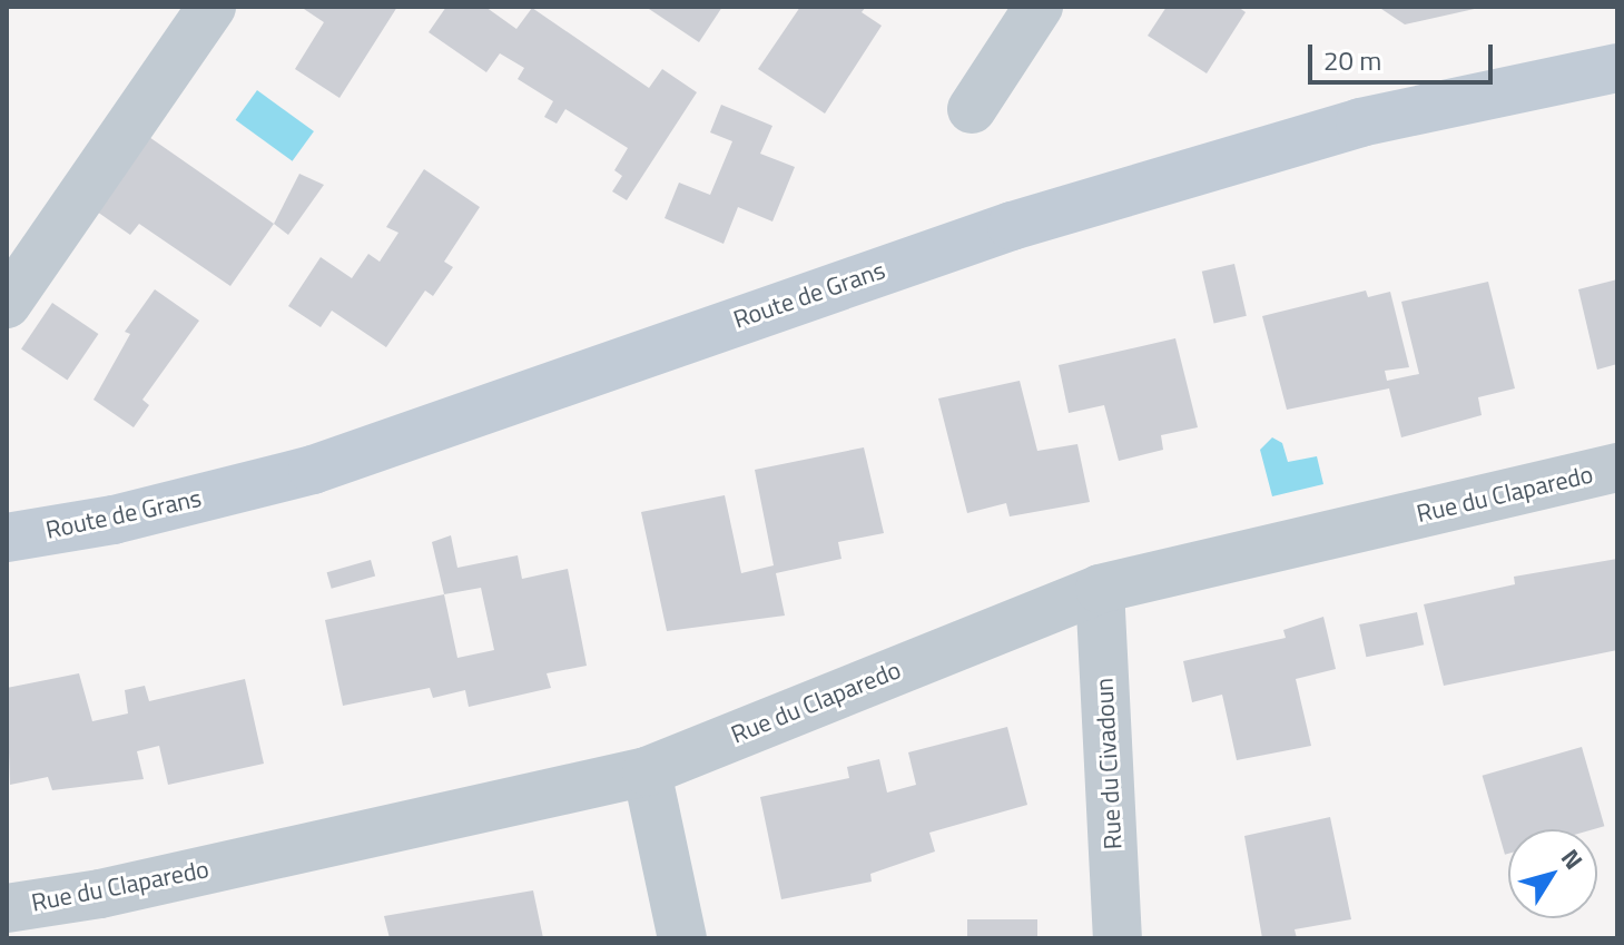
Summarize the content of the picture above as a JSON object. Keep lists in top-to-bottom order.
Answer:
{
  "streets": {
    "street": ["Route de Grans", "Rue du Claparedo", "Rue du Civadoun"]
  },
  "crossings": [
    ["Rue du Claparedo", "Rue du Civadoun"]
  ],
  "scale_bar": "20 m",
  "north": "top right"
}
